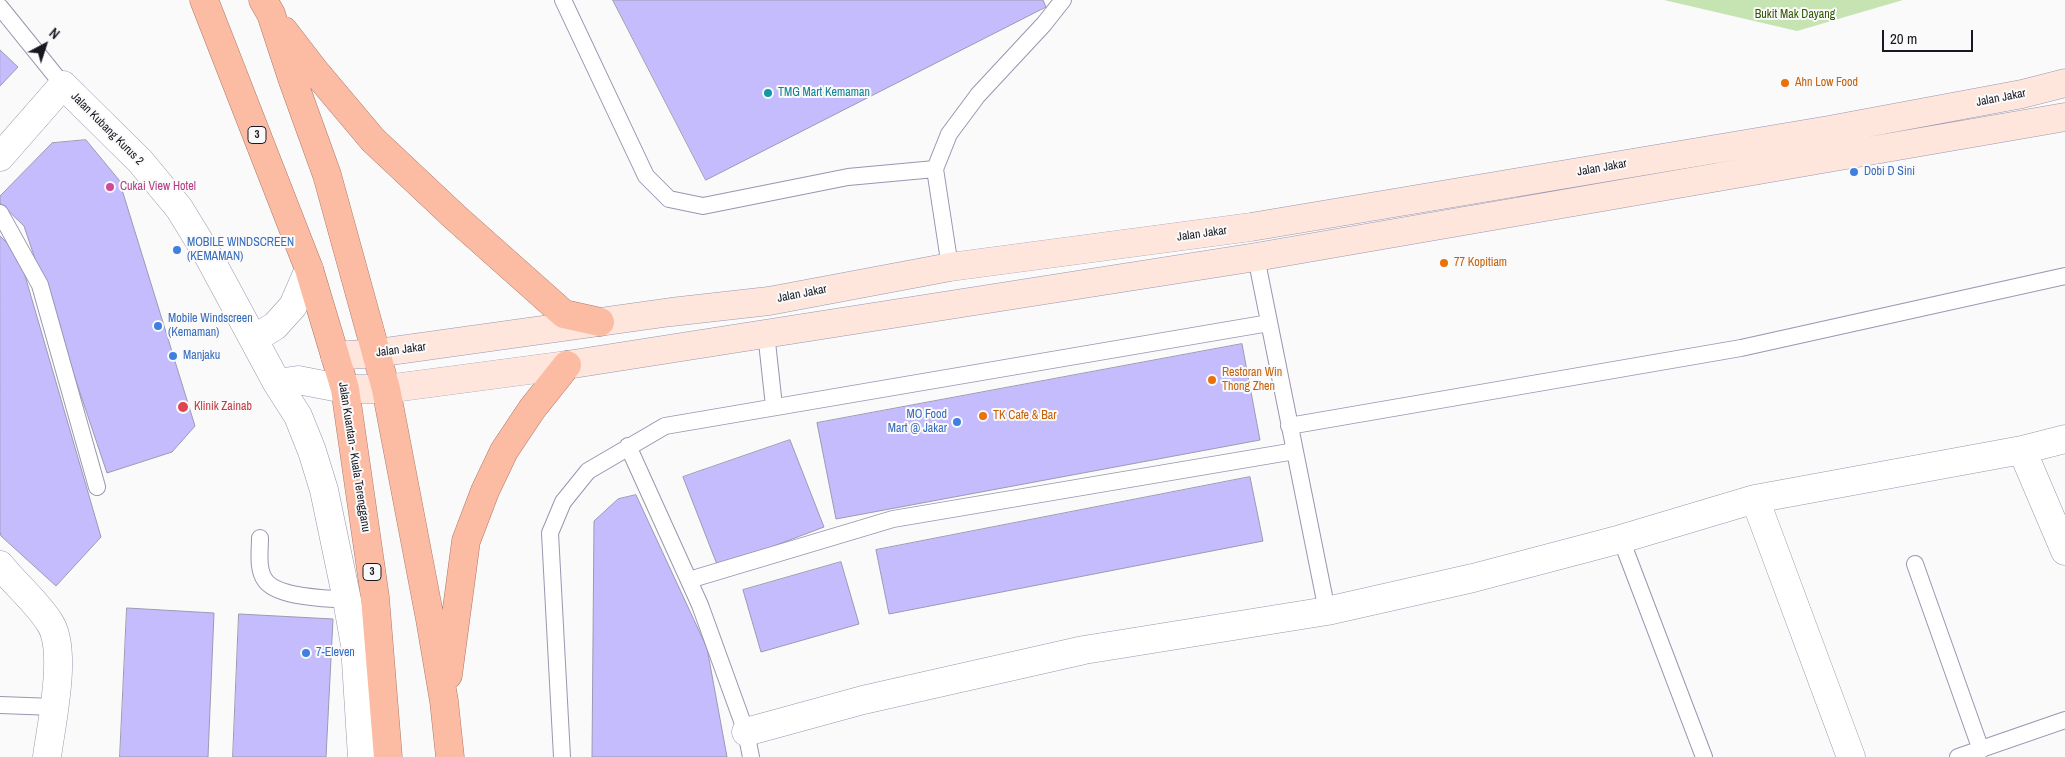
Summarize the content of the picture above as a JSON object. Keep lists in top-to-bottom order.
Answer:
{
  "streets": {
    "highway": ["3", "Jalan Kuantan - Kuala Terengganu"],
    "main road": ["Jalan Jakar"],
    "street": ["Jalan Kubang Kurus 2"]
  },
  "crossings": [
    ["Jalan Jakar", "Jalan Kuantan - Kuala Terengganu"]
  ],
  "parks": ["Bukit Mak Dayang"],
  "places": [
    "Ahn Low Food",
    "TMG Mart Kemaman",
    "Dobi D Sini",
    "Cukai View Hotel",
    "MOBILE WINDSCREEN (KEMAMAN)",
    "77 Kopitiam",
    "Mobile Windscreen (Kemaman)",
    "Manjaku",
    "Restoran Win Thong Zhen",
    "Klinik Zainab",
    "TK Cafe & Bar",
    "MO Food Mart @ Jakar",
    "7-Eleven"
  ],
  "scale_bar": "20 m",
  "north": "top right"
}
